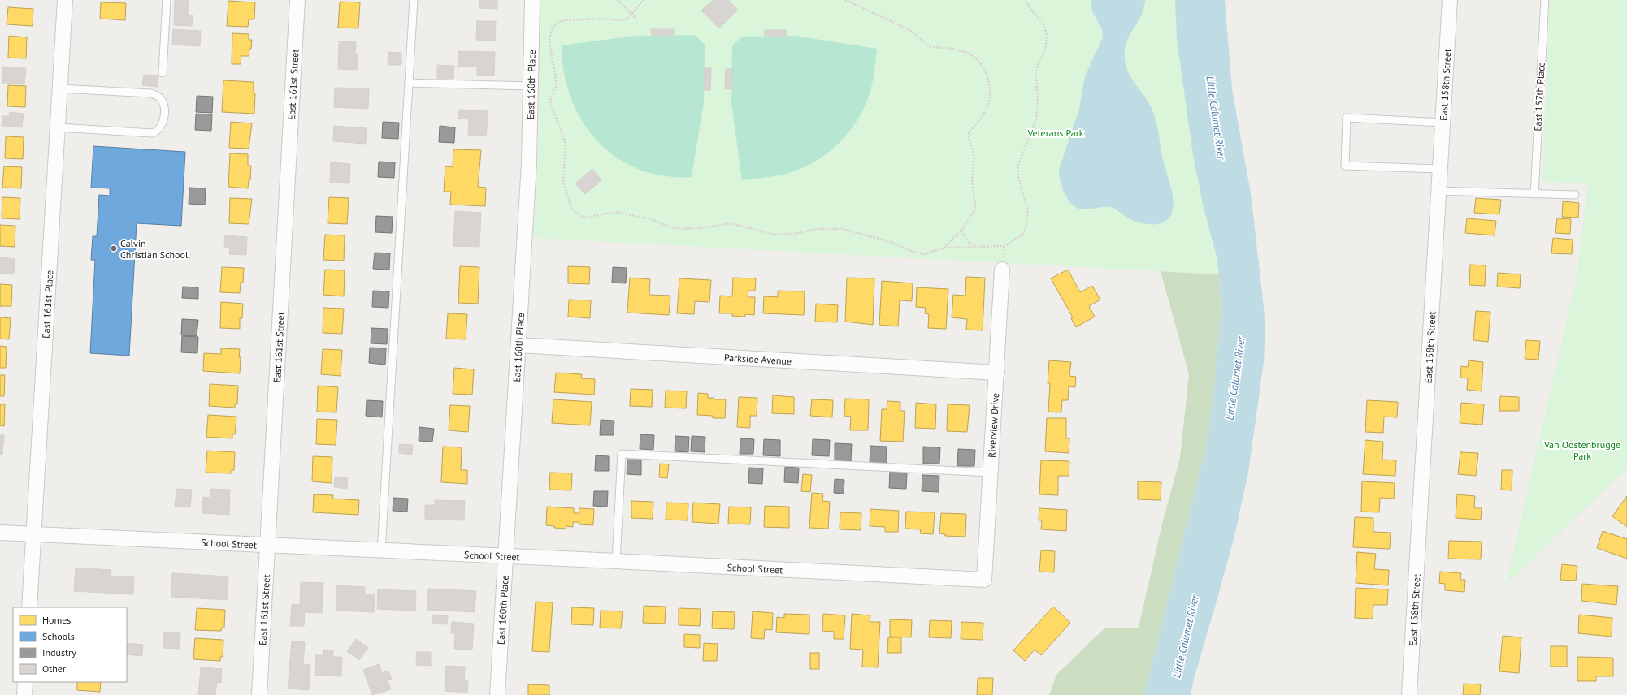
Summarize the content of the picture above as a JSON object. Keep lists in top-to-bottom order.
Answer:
{
  "streets": {
    "street": [
      "East 161st Street",
      "East 160th Place",
      "East 158th Street",
      "East 161st Place",
      "Parkside Avenue",
      "Riverview Drive",
      "School Street"
    ],
    "lane": ["East 157th Place"]
  },
  "crossings": [
    ["East 161st Street", "School Street"],
    ["East 160th Place", "Parkside Avenue"],
    ["East 160th Place", "School Street"],
    ["East 161st Place", "School Street"],
    ["Parkside Avenue", "Riverview Drive"],
    ["Riverview Drive", "School Street"]
  ],
  "water": ["Little Calumet River"],
  "parks": ["Veterans Park", "Van Oostenbrugge Park"],
  "places": ["Calvin Christian School"],
  "legend": [
    "Homes",
    "Schools",
    "Industry",
    "Other"
  ]
}
